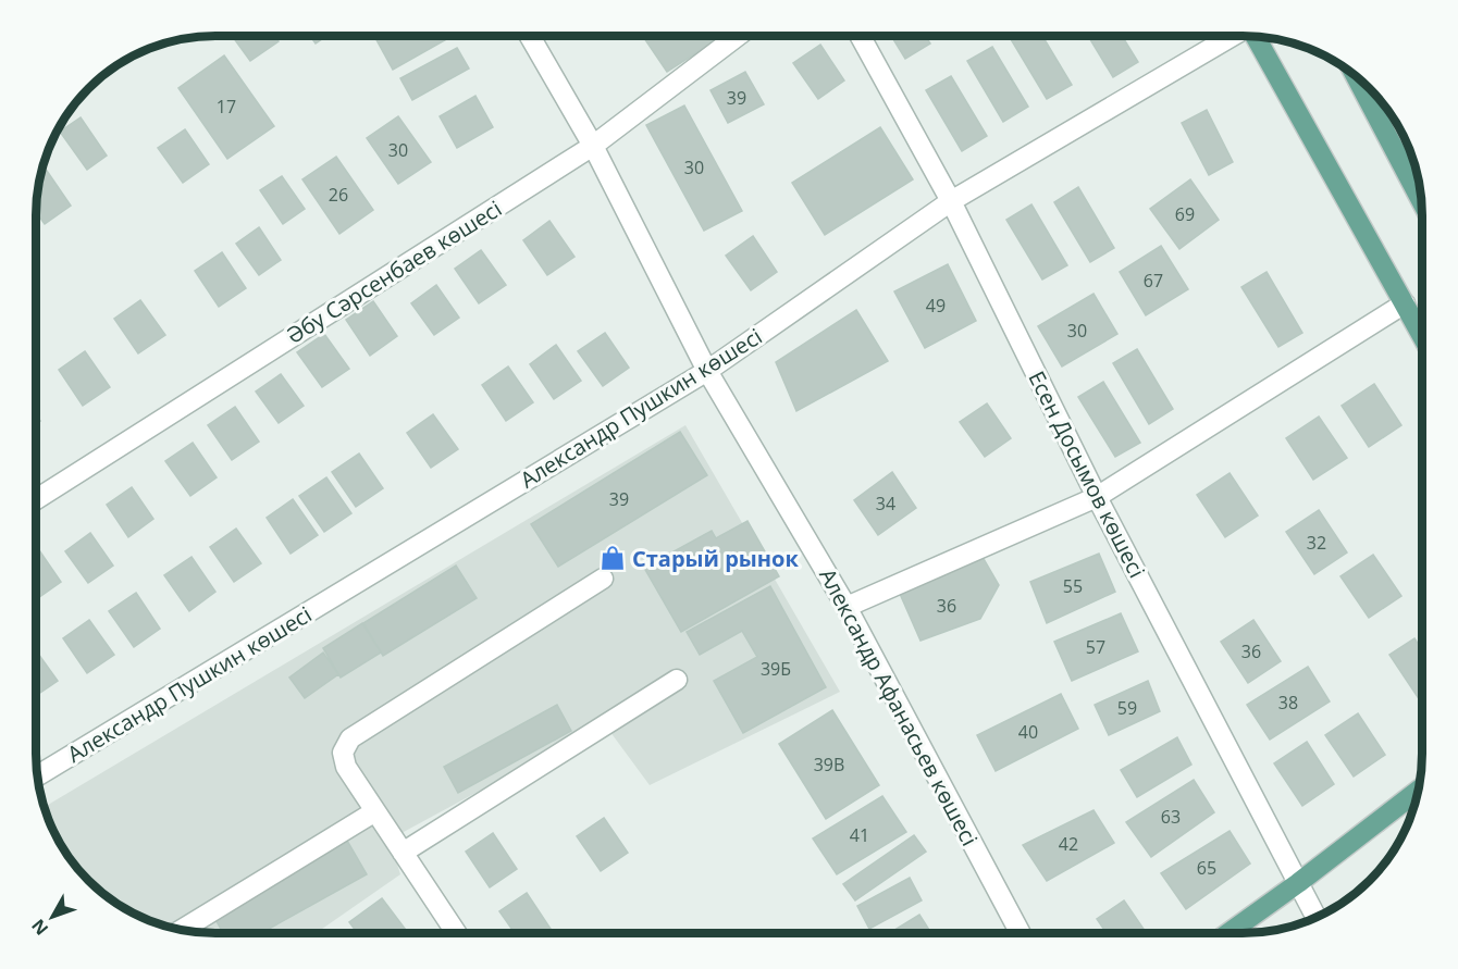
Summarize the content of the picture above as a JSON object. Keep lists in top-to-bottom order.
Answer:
{
  "streets": {
    "street": [
      "Әбу Сәрсенбаев көшесі",
      "Александр Пушкин көшесі",
      "Есен Досымов көшесі",
      "Александр Афанасьев көшесі"
    ]
  },
  "crossings": [
    ["Әбу Сәрсенбаев көшесі", "Александр Афанасьев көшесі"],
    ["Александр Пушкин көшесі", "Есен Досымов көшесі"],
    ["Александр Пушкин көшесі", "Александр Афанасьев көшесі"]
  ],
  "places": {
    "shop": ["Старый рынок"]
  },
  "house_numbers": [
    "39",
    "17",
    "30",
    "30",
    "26",
    "69",
    "67",
    "49",
    "30",
    "39",
    "34",
    "32",
    "55",
    "36",
    "57",
    "36",
    "39Б",
    "38",
    "59",
    "40",
    "39В",
    "63",
    "41",
    "42",
    "65"
  ],
  "north": "bottom left"
}
